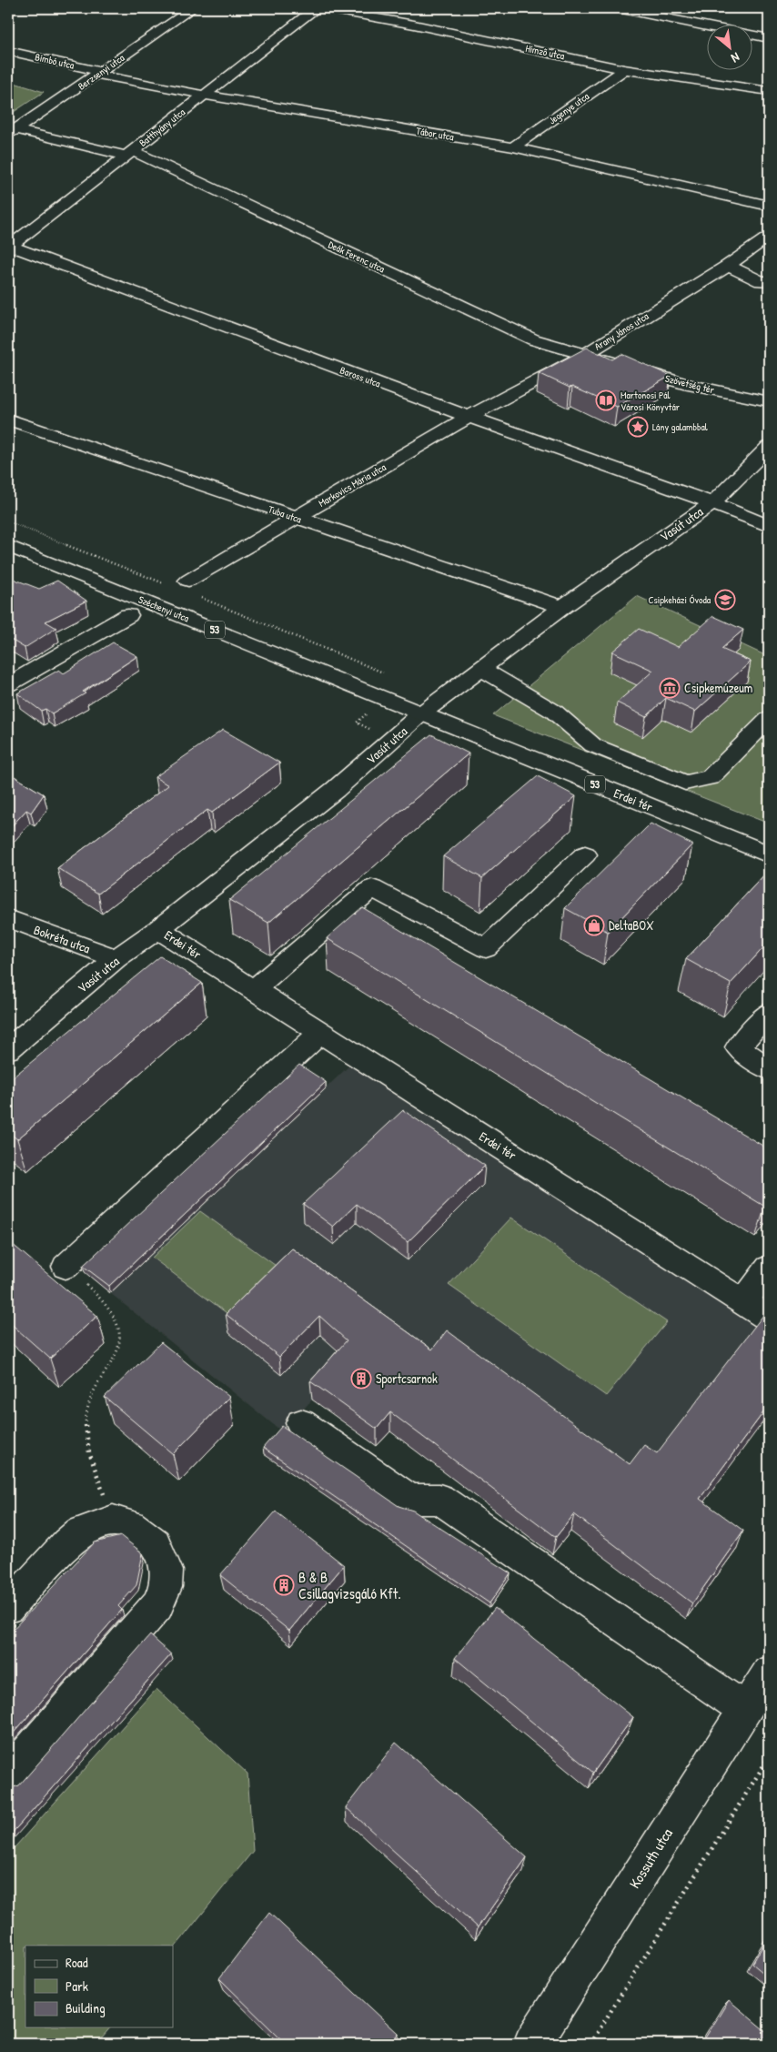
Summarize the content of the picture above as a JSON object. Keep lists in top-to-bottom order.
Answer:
{
  "streets": {
    "street": [
      "Hímző utca",
      "Bimbó utca",
      "Berzsenyi utca",
      "Jegenye utca",
      "Batthyány utca",
      "Tábor utca",
      "Deák Ferenc utca",
      "Arany János utca",
      "Baross utca",
      "Szövetség tér",
      "Markovics Mária utca",
      "Tuba utca",
      "Vasút utca",
      "Széchenyi utca",
      "53",
      "Erdei tér",
      "Bokréta utca",
      "Kossuth utca"
    ]
  },
  "crossings": [
    ["Hímző utca", "Jegenye utca"],
    ["Bimbó utca", "Berzsenyi utca"],
    ["Bimbó utca", "Tábor utca"],
    ["Berzsenyi utca", "Tábor utca"],
    ["Berzsenyi utca", "Deák Ferenc utca"],
    ["Jegenye utca", "Tábor utca"],
    ["Batthyány utca", "Tábor utca"],
    ["Batthyány utca", "Deák Ferenc utca"],
    ["Batthyány utca", "Baross utca"],
    ["Deák Ferenc utca", "Arany János utca"],
    ["Deák Ferenc utca", "Szövetség tér"],
    ["Arany János utca", "Baross utca"],
    ["Arany János utca", "Szövetség tér"],
    ["Arany János utca", "Markovics Mária utca"],
    ["Baross utca", "Markovics Mária utca"],
    ["Baross utca", "Vasút utca"],
    ["Markovics Mária utca", "Tuba utca"],
    ["Tuba utca", "Vasút utca"],
    ["Vasút utca", "Széchenyi utca"],
    ["Vasút utca", "Erdei tér"],
    ["Vasút utca", "Bokréta utca"],
    ["Széchenyi utca", "Erdei tér"]
  ],
  "places": {
    "library": ["Martonosi Pál Városi Könyvtár"],
    "place": ["Lány galambbal"],
    "school or university": ["Csipkeházi Óvoda"],
    "museum": ["Csipkemúzeum"],
    "shop": ["DeltaBOX"],
    "building": ["Sportcsarnok", "B & B Csillagvizsgáló Kft."]
  },
  "legend": ["Road", "Park", "Building"],
  "north": "bottom right"
}
